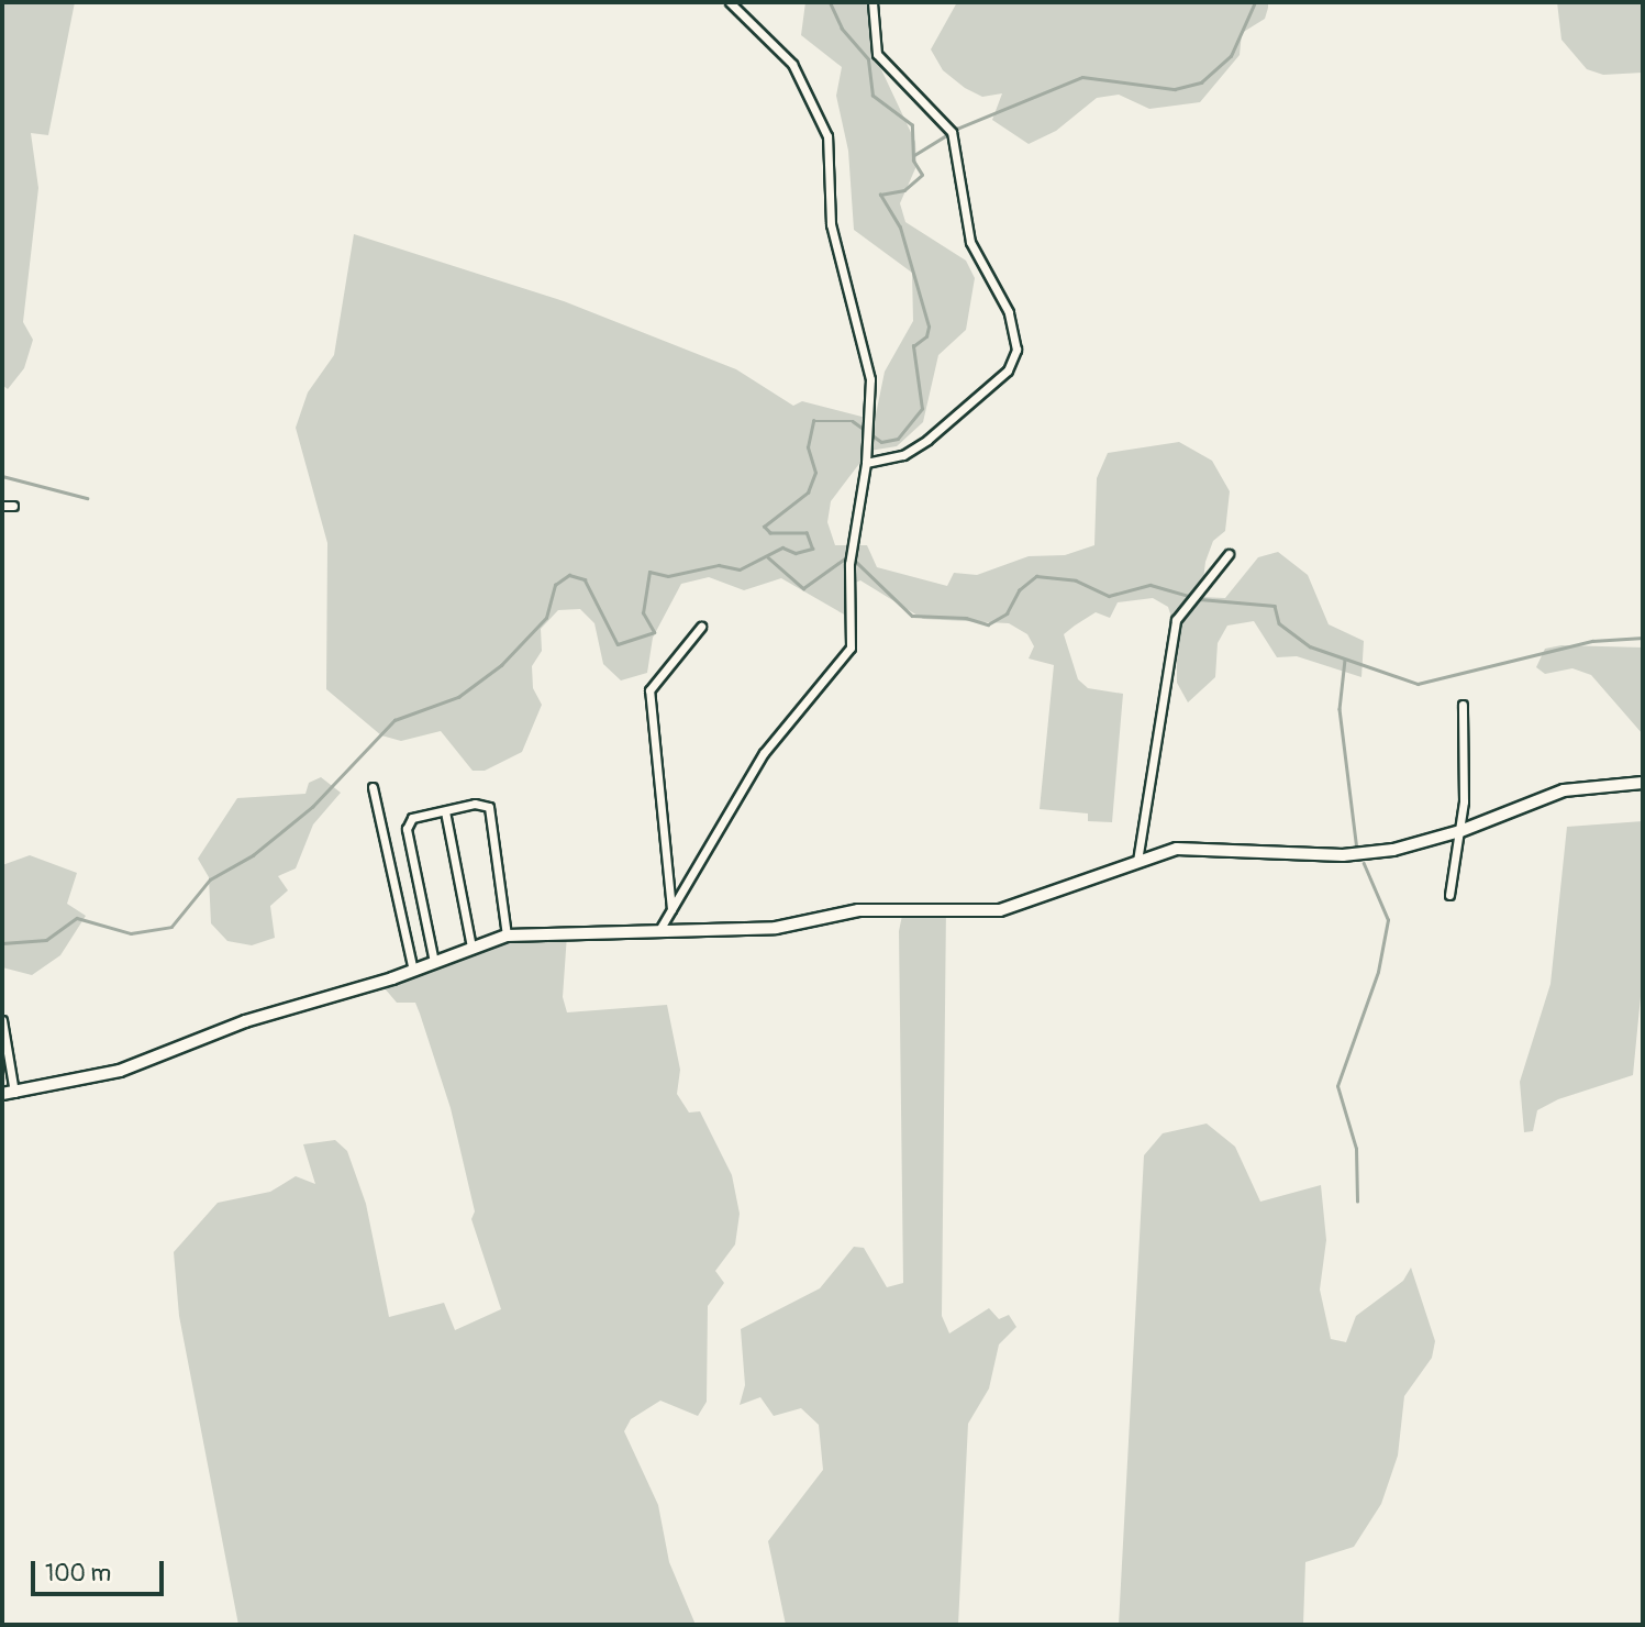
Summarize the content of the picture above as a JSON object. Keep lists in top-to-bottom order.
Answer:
{
  "scale_bar": "100 m"
}
